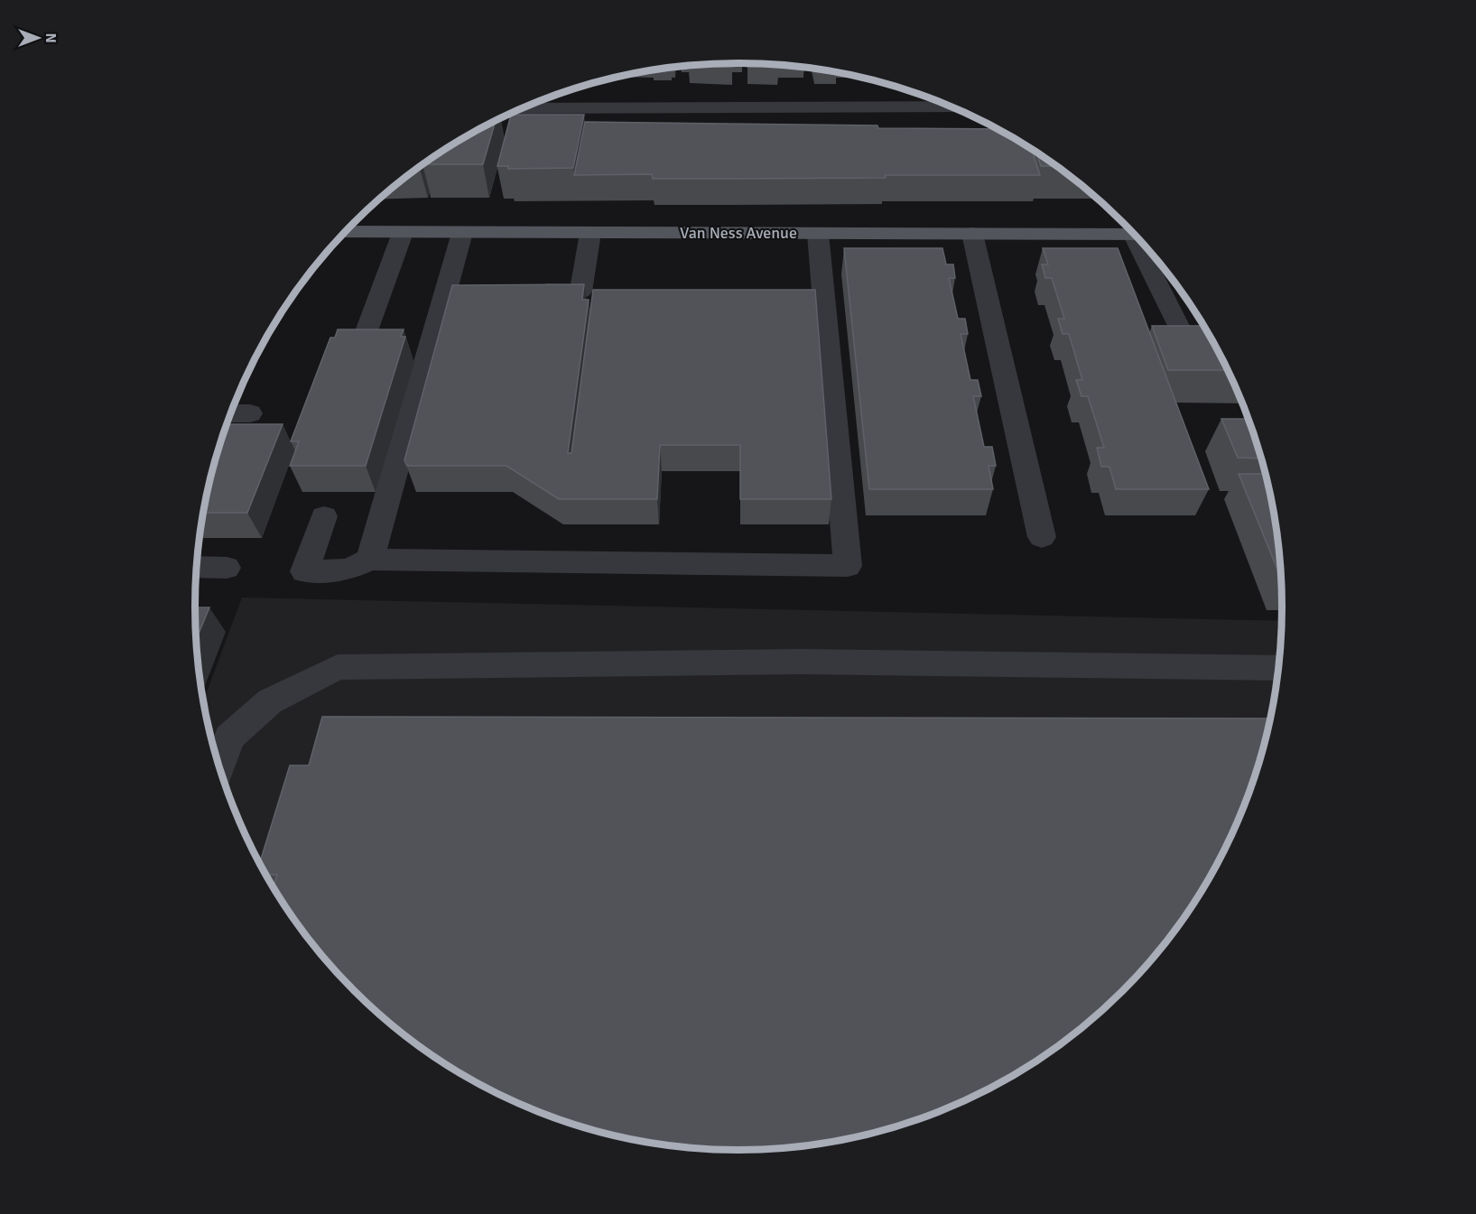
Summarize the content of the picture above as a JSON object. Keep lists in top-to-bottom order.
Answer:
{
  "streets": {
    "main road": ["Van Ness Avenue"]
  },
  "north": "right"
}
